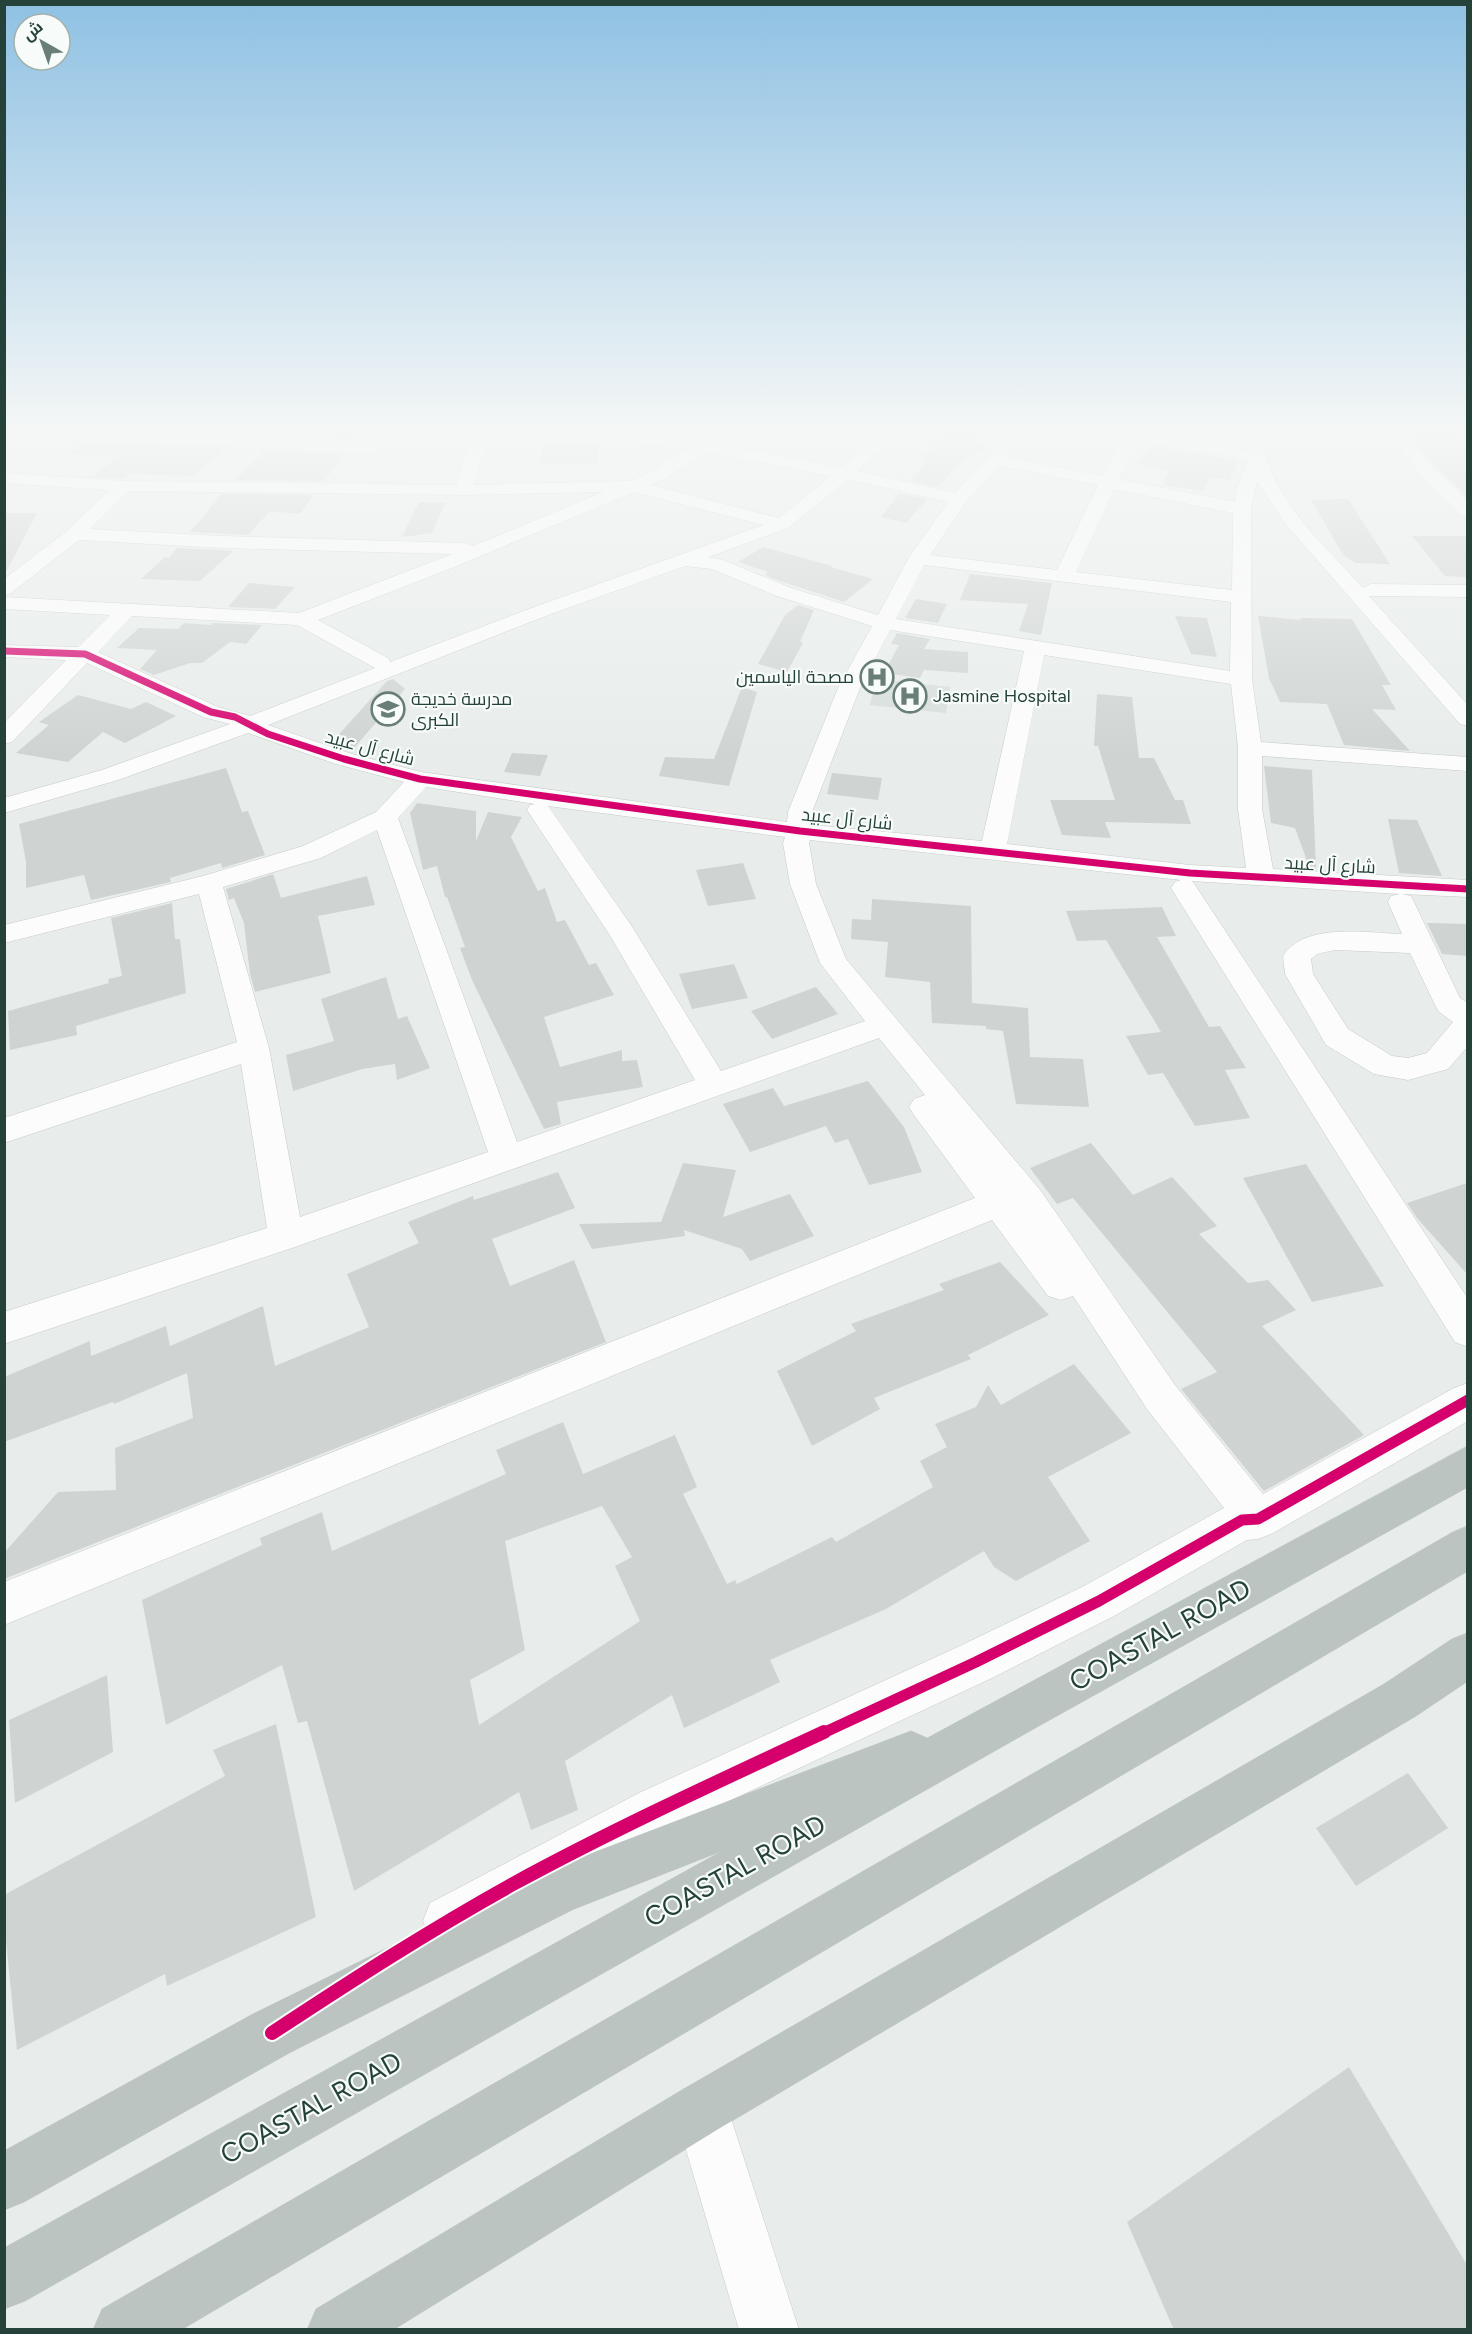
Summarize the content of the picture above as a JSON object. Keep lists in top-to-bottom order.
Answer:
{
  "streets": {
    "highway": ["COASTAL ROAD"],
    "street": ["شارع آل عبيد"]
  },
  "places": {
    "hospital": ["مصحة الياسمين", "Jasmine Hospital"],
    "school or university": ["مدرسة خديجة الكبرى"]
  },
  "north": "top left"
}
